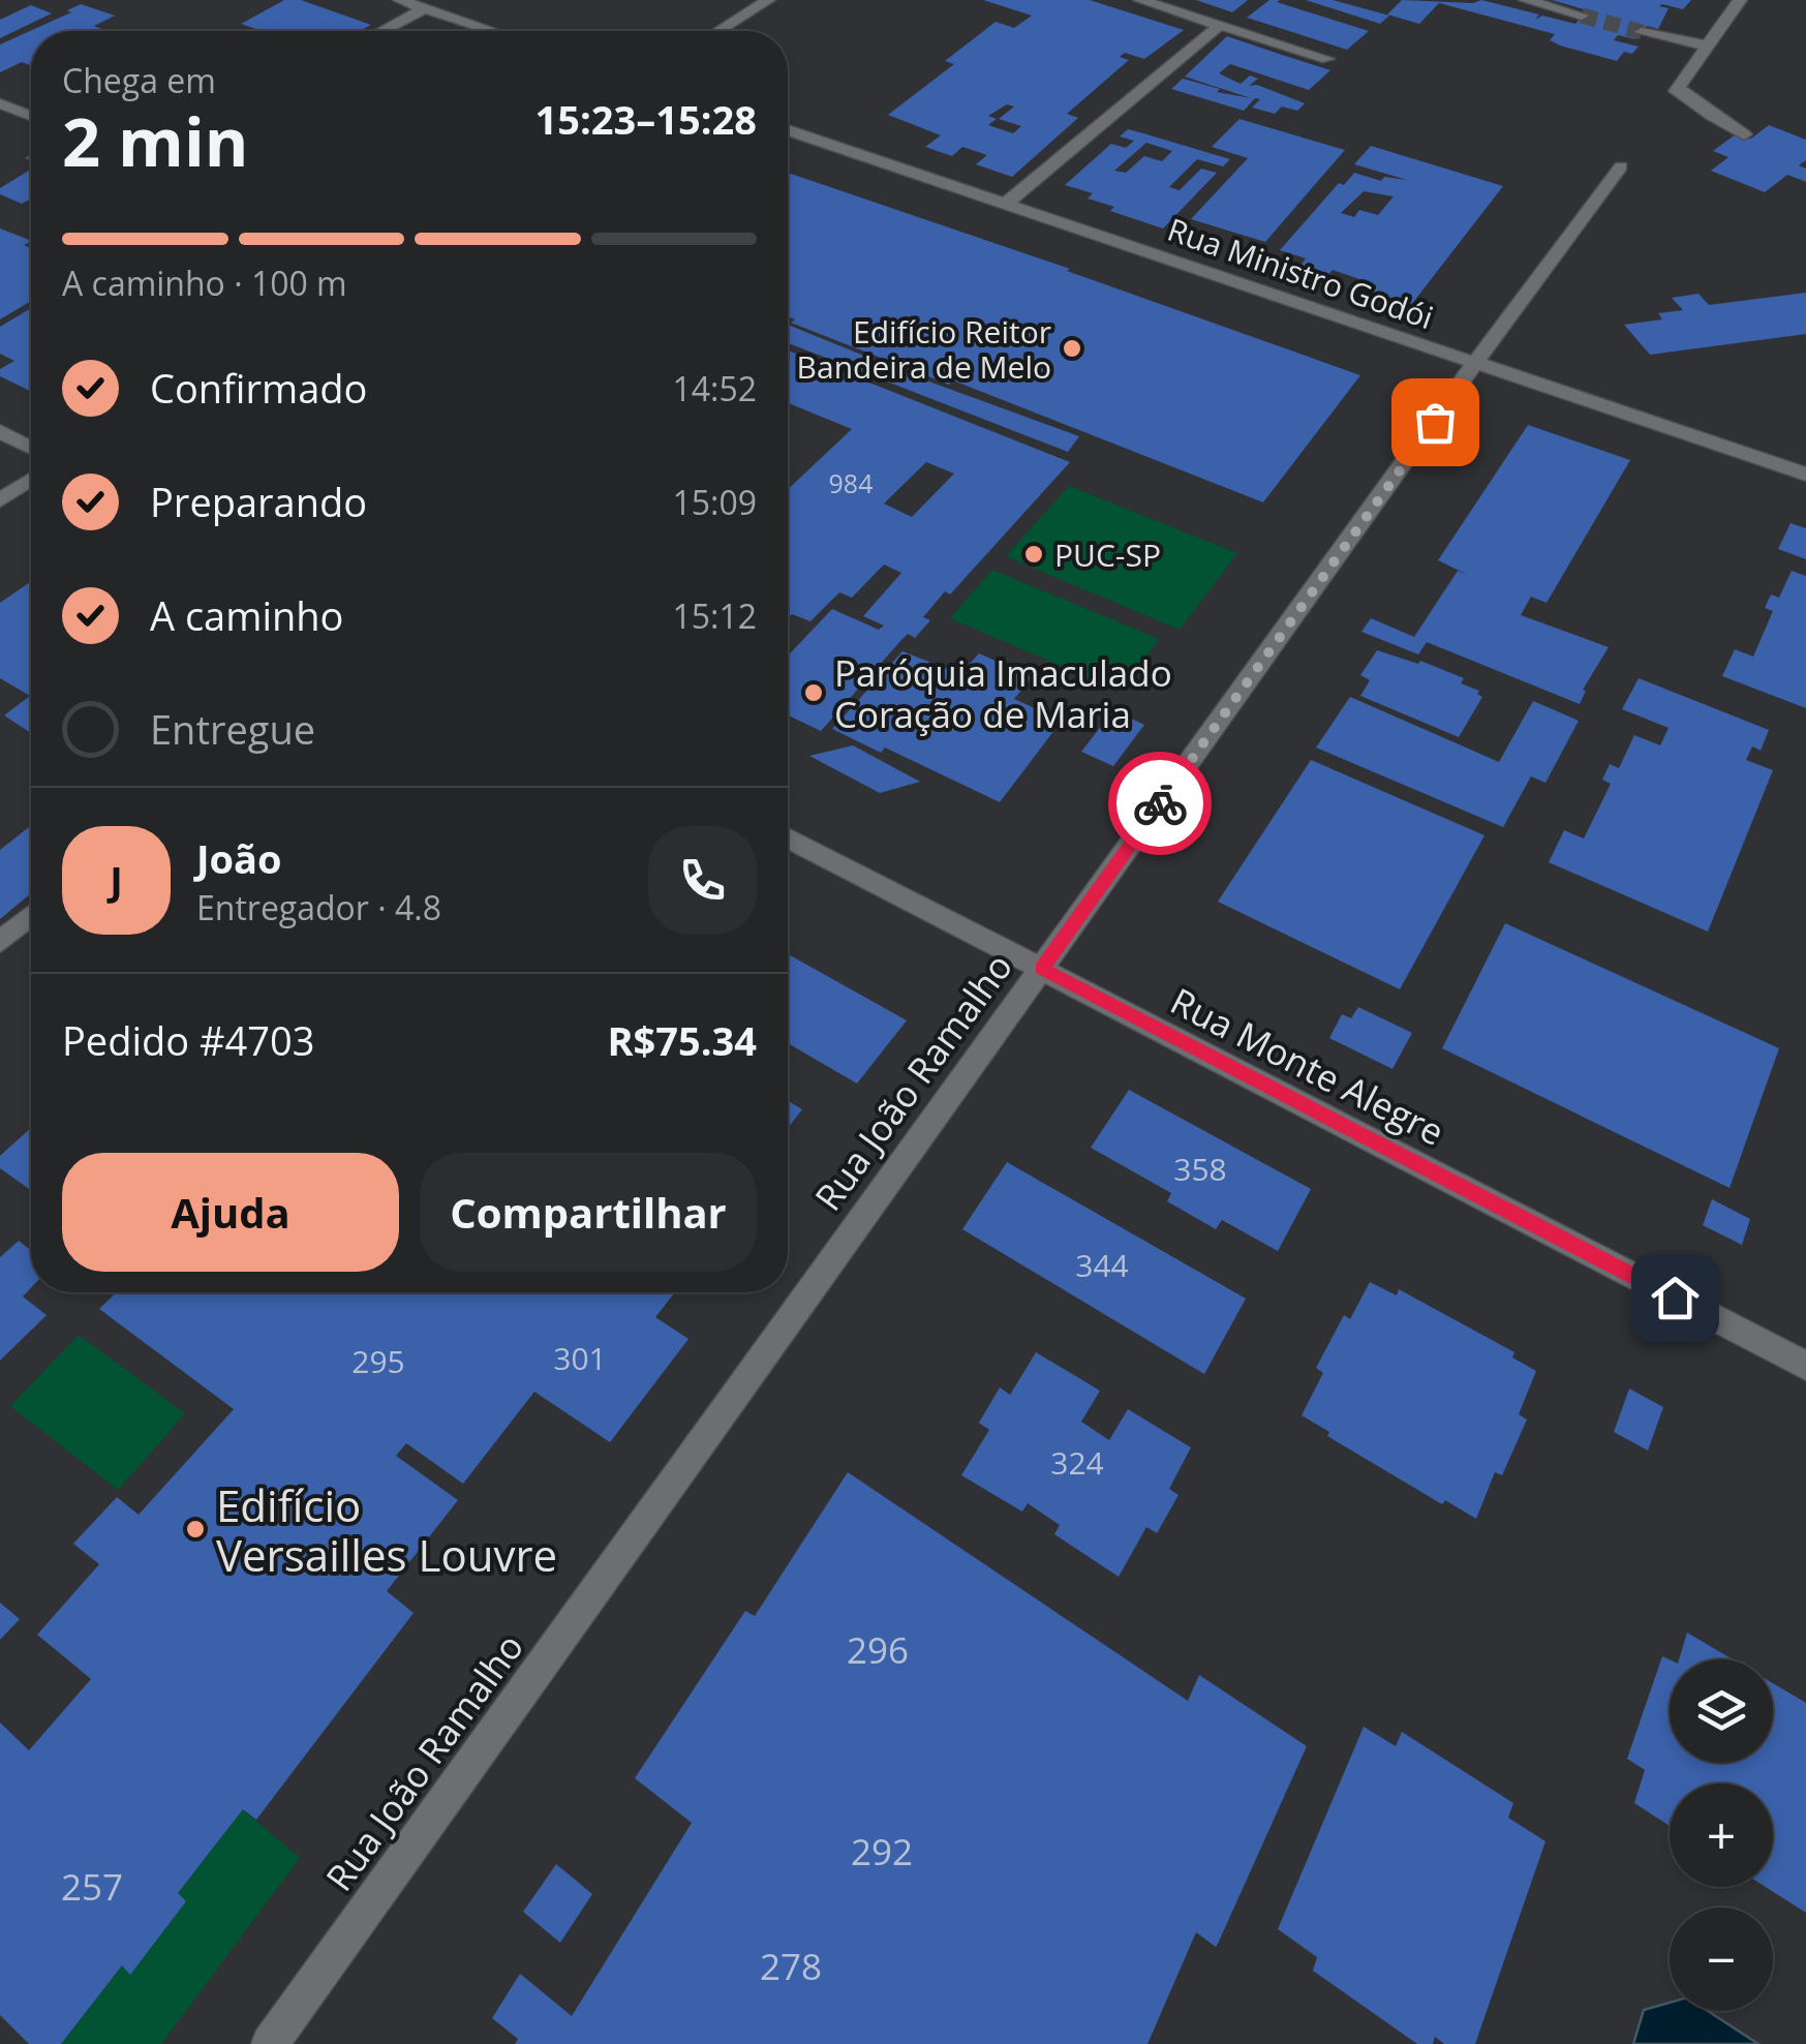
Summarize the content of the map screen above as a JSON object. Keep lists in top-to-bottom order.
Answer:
{
  "streets": {
    "street": ["Rua Ministro Godói", "Rua Monte Alegre", "Rua João Ramalho"]
  },
  "crossings": [
    ["Rua Ministro Godói", "Rua João Ramalho"],
    ["Rua Monte Alegre", "Rua João Ramalho"]
  ],
  "places": [
    "Edifício Reitor Bandeira de Melo",
    "PUC-SP",
    "Paróquia Imaculado Coração de Maria",
    "Edifício Versailles Louvre"
  ],
  "house_numbers": [
    "984",
    "358",
    "344",
    "301",
    "295",
    "324",
    "296",
    "292",
    "257",
    "278"
  ],
  "page": {
    "heading": ["2 min", "Chega em", "15:23–15:28"],
    "panel": [
      "João",
      "Entregador · 4.8",
      "Pedido #4703",
      "R$75.34"
    ],
    "bar": "A caminho · 100 m",
    "list": [
      ["Confirmado", "14:52"],
      ["Preparando", "15:09"],
      ["A caminho", "15:12"],
      "Entregue"
    ],
    "round": "J",
    "buttons": ["Ajuda", "Compartilhar"],
    "map_buttons": ["+", "−"]
  }
}
